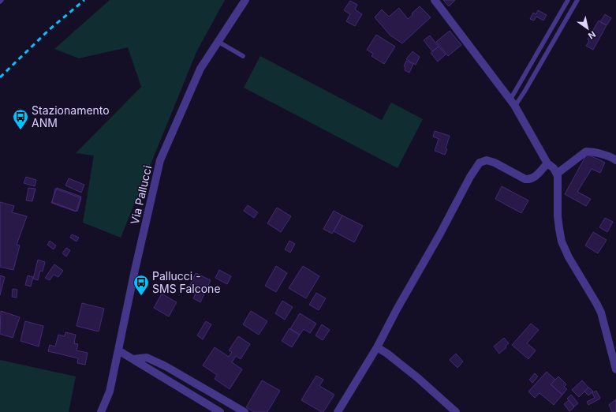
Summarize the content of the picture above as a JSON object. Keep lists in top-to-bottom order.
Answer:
{
  "streets": {
    "street": ["Via Pallucci"]
  },
  "places": {
    "bus stop": ["Stazionamento ANM", "Pallucci - SMS Falcone"]
  },
  "north": "bottom right"
}
